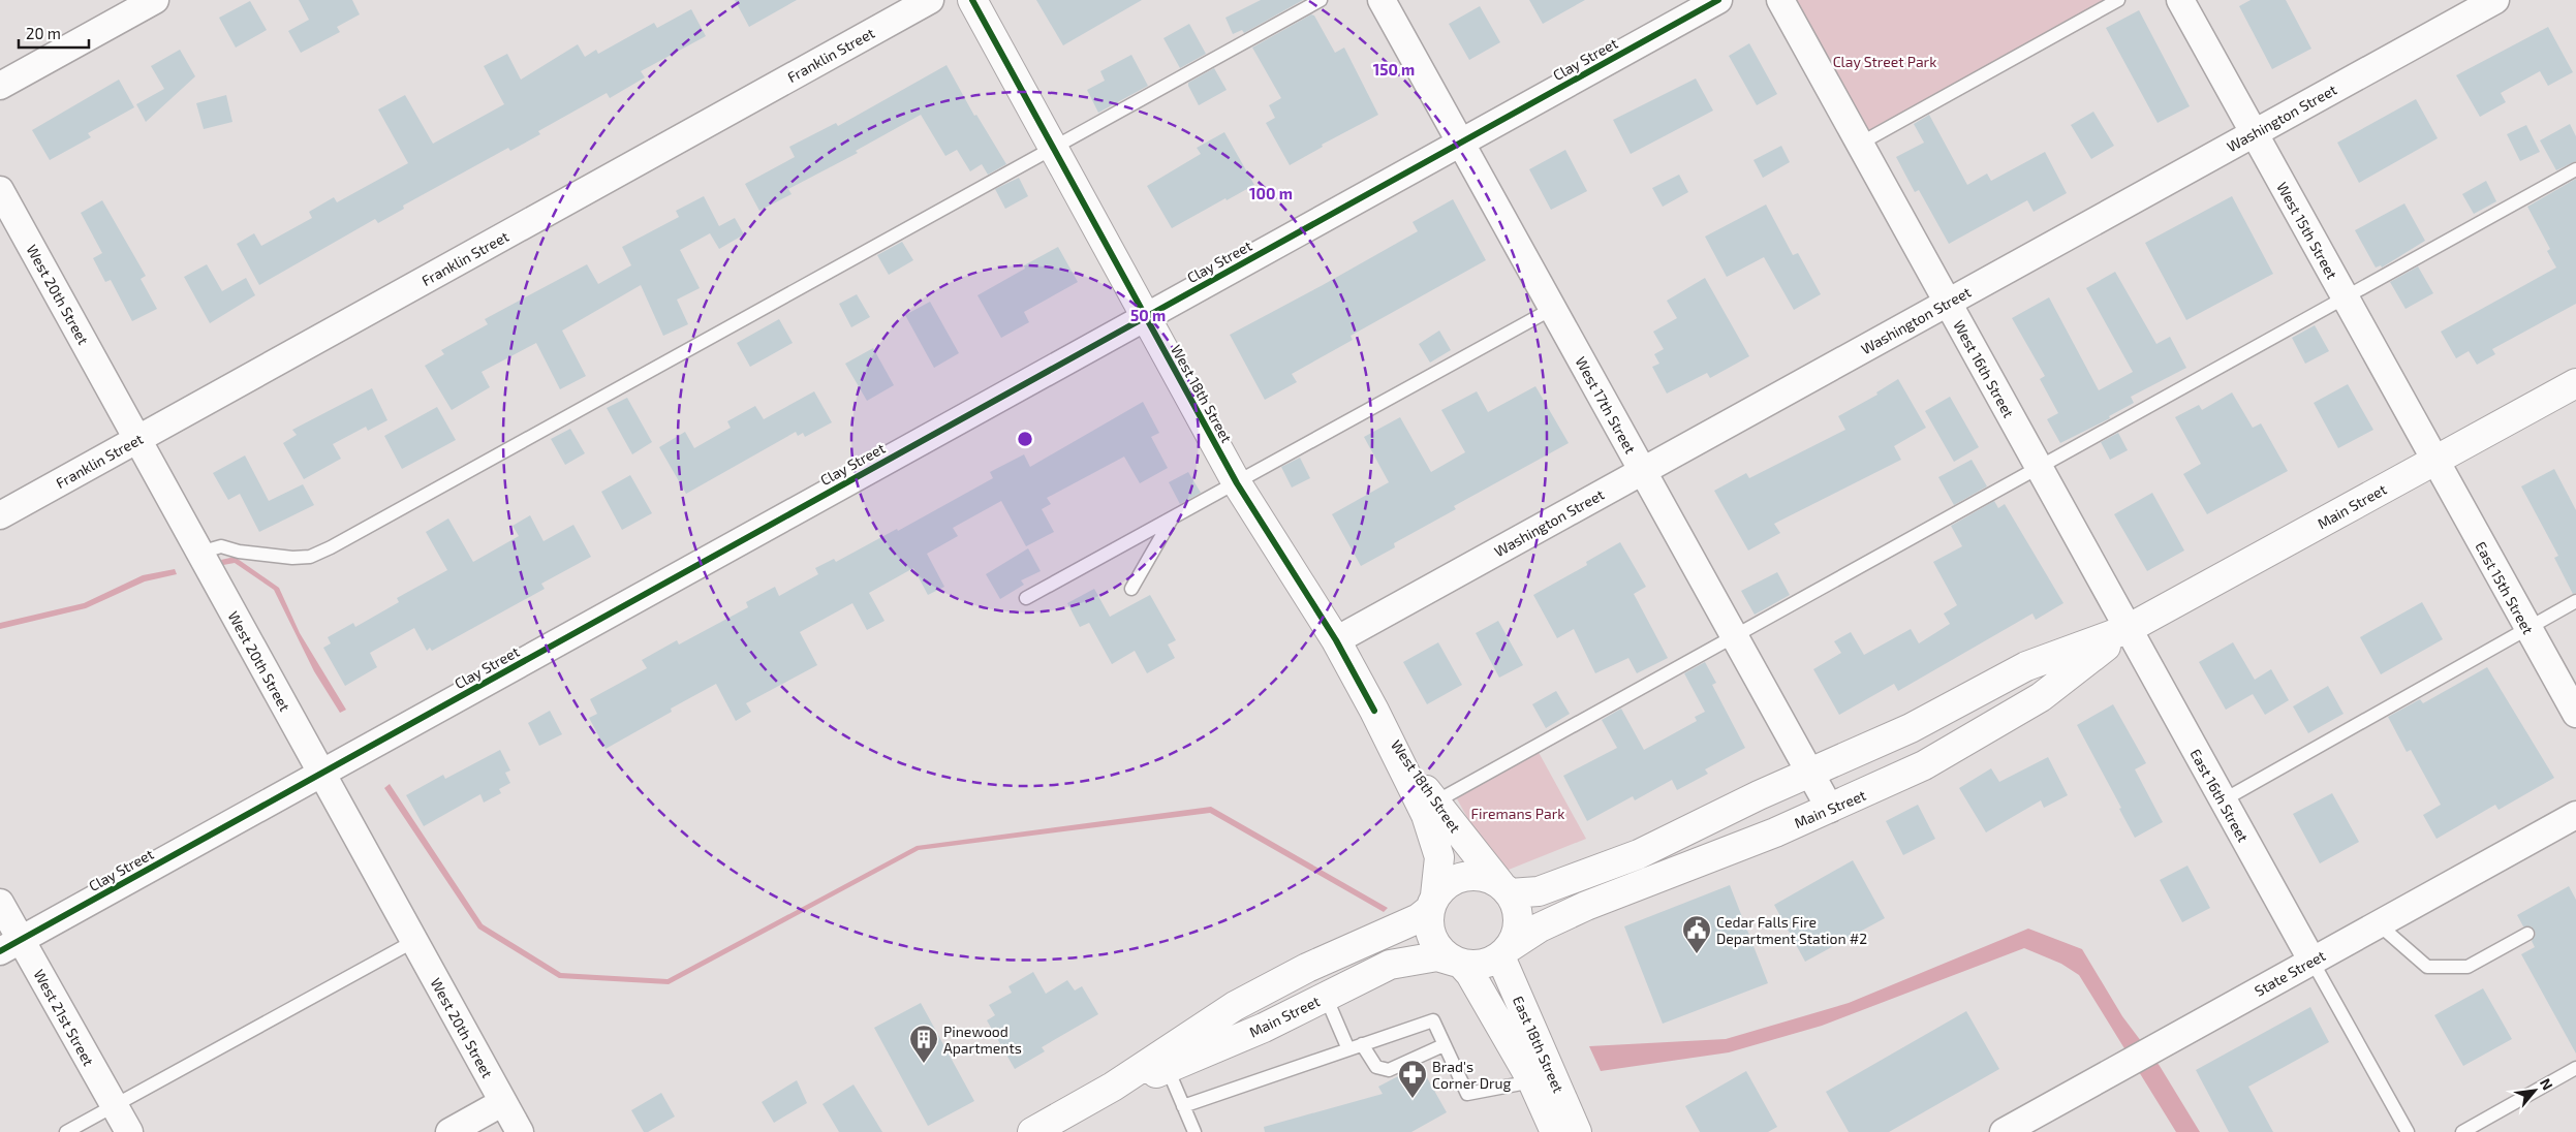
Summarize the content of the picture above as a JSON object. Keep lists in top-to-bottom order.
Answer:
{
  "streets": {
    "main road": ["West 18th Street", "Main Street", "East 18th Street"],
    "street": [
      "Franklin Street",
      "Clay Street",
      "Washington Street",
      "West 15th Street",
      "West 20th Street",
      "West 16th Street",
      "West 17th Street",
      "East 15th Street",
      "East 16th Street",
      "State Street",
      "West 21st Street"
    ]
  },
  "crossings": [
    ["Franklin Street", "West 20th Street"],
    ["Clay Street", "West 20th Street"],
    ["Clay Street", "West 18th Street"],
    ["Clay Street", "West 17th Street"],
    ["Clay Street", "West 21st Street"],
    ["Washington Street", "West 15th Street"],
    ["Washington Street", "West 16th Street"],
    ["Washington Street", "West 18th Street"],
    ["Washington Street", "West 17th Street"],
    ["West 15th Street", "Main Street"],
    ["West 15th Street", "East 15th Street"],
    ["West 16th Street", "Main Street"],
    ["West 16th Street", "East 16th Street"],
    ["West 18th Street", "Main Street"],
    ["West 18th Street", "East 18th Street"],
    ["West 17th Street", "Main Street"],
    ["Main Street", "East 15th Street"],
    ["Main Street", "East 16th Street"],
    ["Main Street", "East 18th Street"],
    ["East 16th Street", "State Street"]
  ],
  "parks": ["Clay Street Park", "Firemans Park"],
  "places": {
    "public building": ["Cedar Falls Fire Department Station #2"],
    "building": ["Pinewood Apartments"],
    "pharmacy": ["Brad's Corner Drug"]
  },
  "scale_bar": "20 m",
  "north": "top right",
  "rings": ["150 m", "100 m", "50 m"]
}
